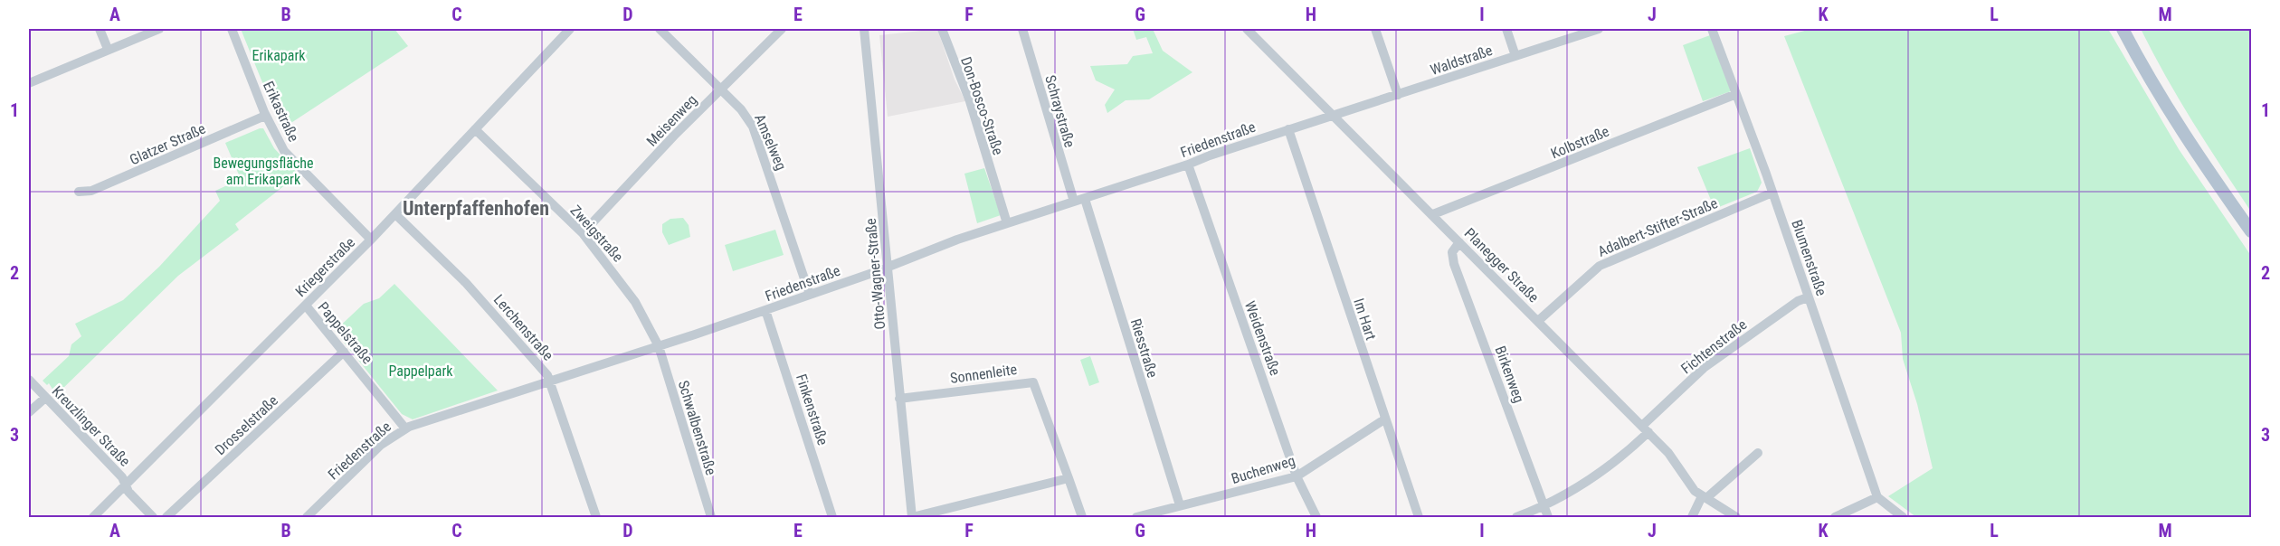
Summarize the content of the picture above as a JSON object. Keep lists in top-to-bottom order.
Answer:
{
  "streets": {
    "street": [
      "Waldstraße",
      "Don-Bosco-Straße",
      "Erikastraße",
      "Schraystraße",
      "Meisenweg",
      "Friedenstraße",
      "Amselweg",
      "Kolbstraße",
      "Glatzer Straße",
      "Adalbert-Stifter-Straße",
      "Zweigstraße",
      "Blumenstraße",
      "Planegger Straße",
      "Kriegerstraße",
      "Otto-Wagner-Straße",
      "Im Hart",
      "Lerchenstraße",
      "Pappelstraße",
      "Weidenstraße",
      "Fichtenstraße",
      "Riesstraße",
      "Sonnenleite",
      "Birkenweg",
      "Finkenstraße",
      "Drosselstraße",
      "Kreuzlinger Straße",
      "Schwalbenstraße",
      "Buchenweg"
    ]
  },
  "crossings": [
    ["Waldstraße", "Friedenstraße"],
    ["Waldstraße", "Planegger Straße"],
    ["Don-Bosco-Straße", "Friedenstraße"],
    ["Erikastraße", "Glatzer Straße"],
    ["Erikastraße", "Kriegerstraße"],
    ["Schraystraße", "Friedenstraße"],
    ["Meisenweg", "Amselweg"],
    ["Meisenweg", "Zweigstraße"],
    ["Friedenstraße", "Amselweg"],
    ["Friedenstraße", "Zweigstraße"],
    ["Friedenstraße", "Planegger Straße"],
    ["Friedenstraße", "Otto-Wagner-Straße"],
    ["Friedenstraße", "Im Hart"],
    ["Friedenstraße", "Lerchenstraße"],
    ["Friedenstraße", "Pappelstraße"],
    ["Friedenstraße", "Weidenstraße"],
    ["Friedenstraße", "Riesstraße"],
    ["Friedenstraße", "Finkenstraße"],
    ["Friedenstraße", "Schwalbenstraße"],
    ["Kolbstraße", "Blumenstraße"],
    ["Kolbstraße", "Planegger Straße"],
    ["Adalbert-Stifter-Straße", "Blumenstraße"],
    ["Adalbert-Stifter-Straße", "Planegger Straße"],
    ["Zweigstraße", "Kriegerstraße"],
    ["Zweigstraße", "Schwalbenstraße"],
    ["Blumenstraße", "Fichtenstraße"],
    ["Planegger Straße", "Fichtenstraße"],
    ["Planegger Straße", "Birkenweg"],
    ["Kriegerstraße", "Lerchenstraße"],
    ["Kriegerstraße", "Pappelstraße"],
    ["Kriegerstraße", "Kreuzlinger Straße"],
    ["Otto-Wagner-Straße", "Sonnenleite"],
    ["Im Hart", "Buchenweg"],
    ["Pappelstraße", "Drosselstraße"],
    ["Weidenstraße", "Buchenweg"],
    ["Fichtenstraße", "Birkenweg"],
    ["Riesstraße", "Buchenweg"]
  ],
  "districts": ["Unterpfaffenhofen"],
  "parks": ["Erikapark", "Bewegungsfläche am Erikapark", "Pappelpark"],
  "grid": {
    "columns": [
      "A",
      "B",
      "C",
      "D",
      "E",
      "F",
      "G",
      "H",
      "I",
      "J",
      "K",
      "L",
      "M"
    ],
    "rows": ["1", "2", "3"]
  }
}
